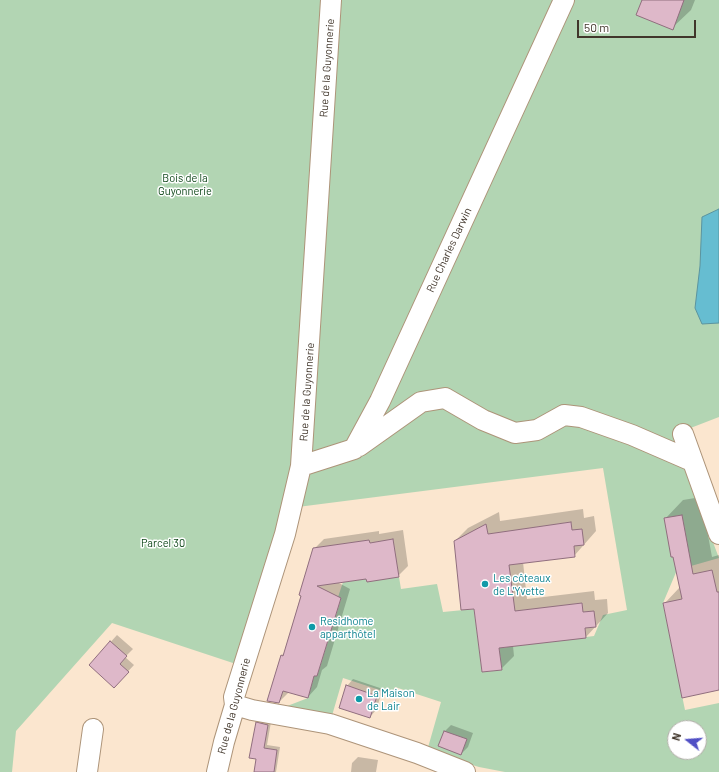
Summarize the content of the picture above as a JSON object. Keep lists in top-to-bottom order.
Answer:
{
  "streets": {
    "street": ["Rue de la Guyonnerie", "Rue Charles Darwin"]
  },
  "parks": ["Bois de la Guyonnerie", "Parcel 30"],
  "places": ["Les côteaux de L'Yvette", "Residhome apparthôtel", "La Maison de Lair"],
  "scale_bar": "50 m",
  "north": "left"
}
